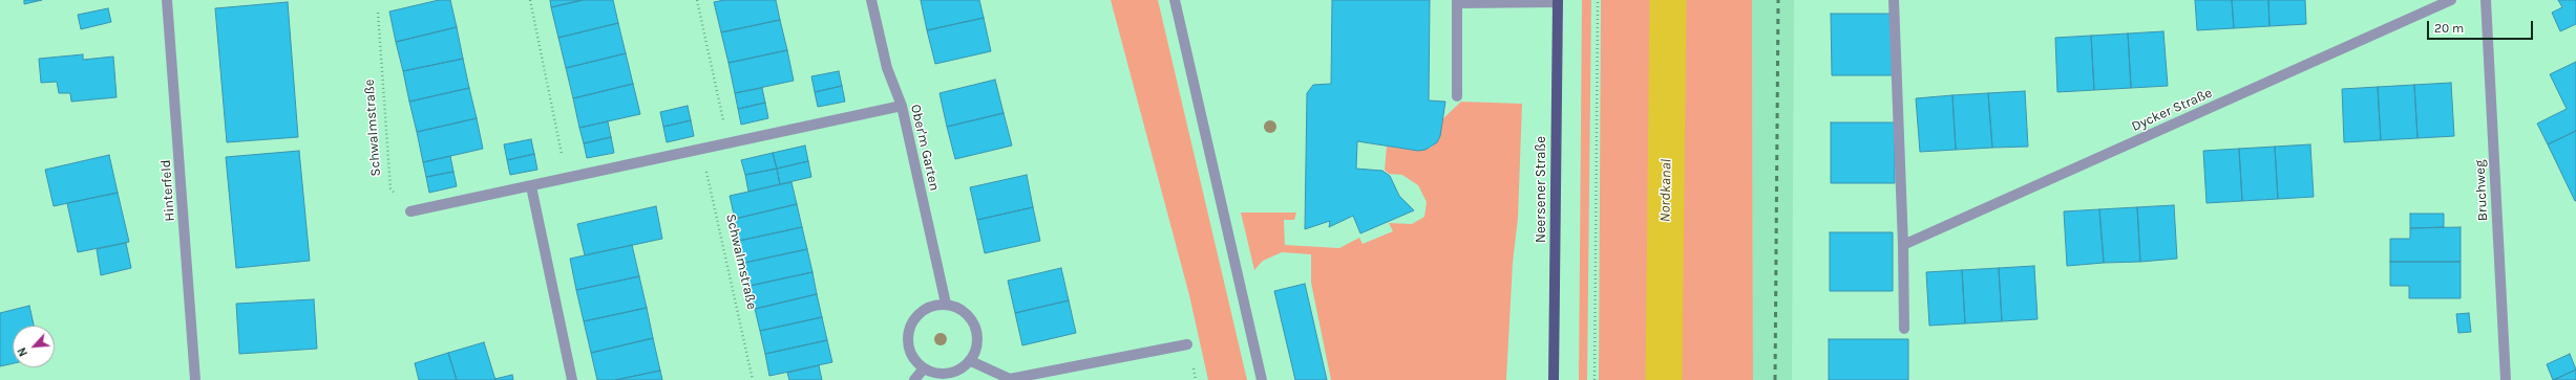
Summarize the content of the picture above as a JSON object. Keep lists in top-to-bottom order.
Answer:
{
  "streets": {
    "main road": ["Neersener Straße"],
    "street": [
      "Dycker Straße",
      "Ober'm Garten",
      "Hinterfeld",
      "Bruchweg"
    ],
    "path": ["Schwalmstraße"]
  },
  "water": ["Nordkanal"],
  "scale_bar": "20 m",
  "north": "bottom left"
}
